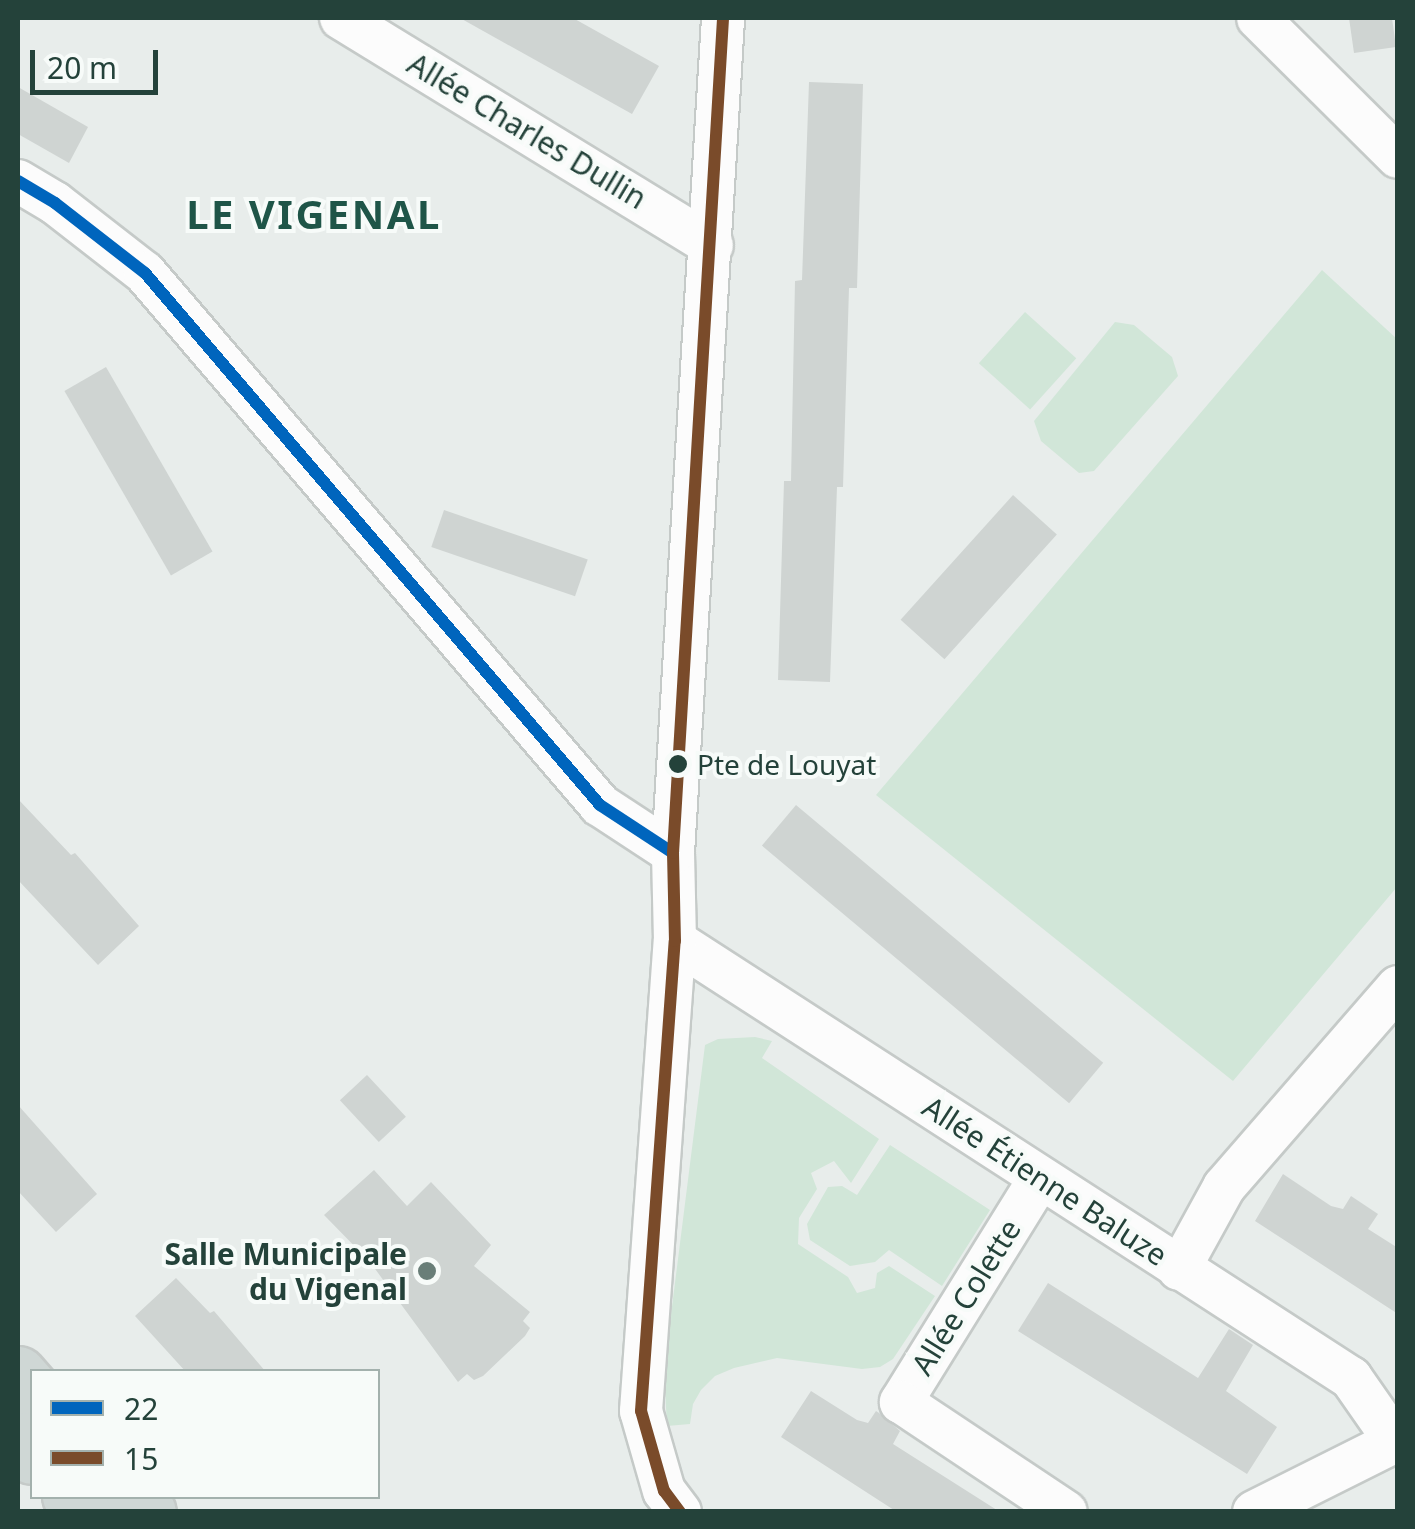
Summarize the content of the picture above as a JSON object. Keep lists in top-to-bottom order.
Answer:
{
  "streets": {
    "street": ["Allée Charles Dullin", "Allée Étienne Baluze", "Allée Colette"]
  },
  "crossings": [
    ["Allée Étienne Baluze", "Allée Colette"]
  ],
  "districts": ["LE VIGENAL"],
  "places": ["Pte de Louyat", "Salle Municipale du Vigenal"],
  "lines": ["transit line 15", "transit line 22"],
  "legend": ["22", "15"],
  "scale_bar": "20 m"
}
